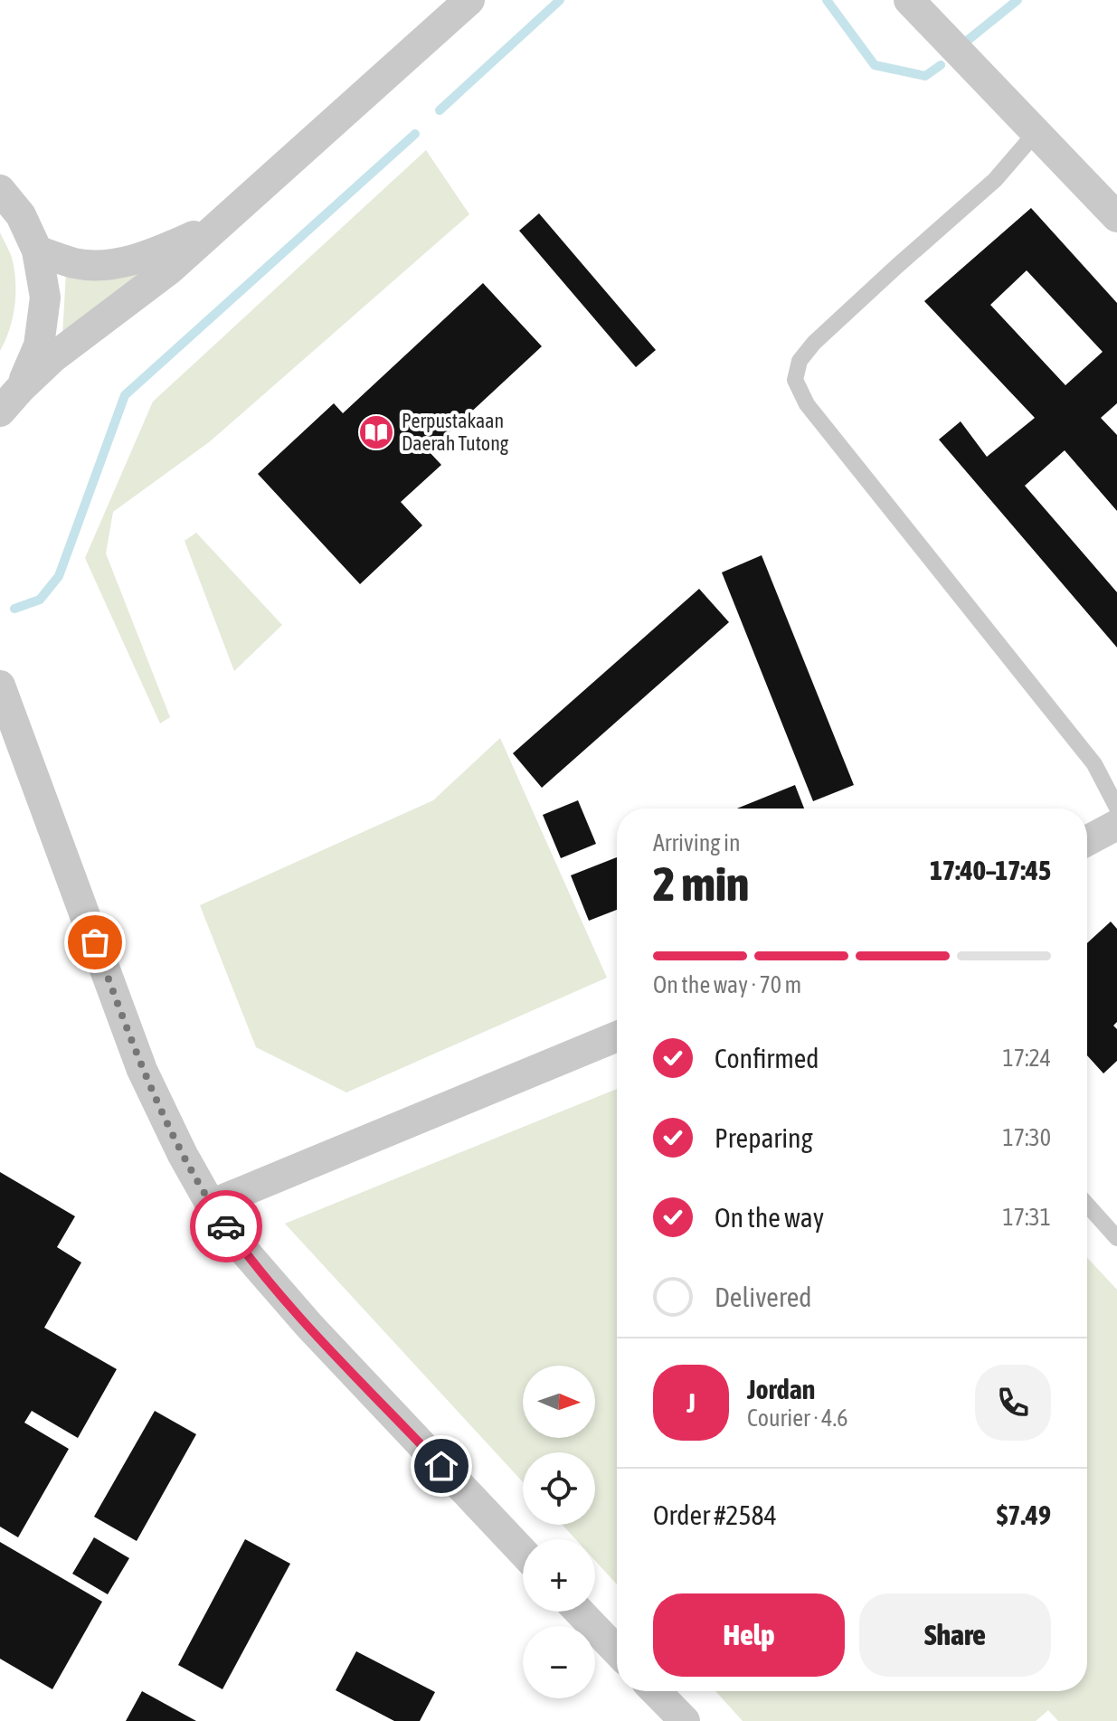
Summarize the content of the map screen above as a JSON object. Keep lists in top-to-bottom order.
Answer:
{
  "places": {
    "library": ["Perpustakaan Daerah Tutong"]
  },
  "north": "right",
  "page": {
    "heading": ["2 min", "Arriving in", "17:40–17:45"],
    "panel": [
      "Jordan",
      "Courier · 4.6",
      "Order #2584",
      "$7.49"
    ],
    "bar": "On the way · 70 m",
    "list": [
      ["Confirmed", "17:24"],
      ["Preparing", "17:30"],
      ["On the way", "17:31"],
      "Delivered"
    ],
    "round": "J",
    "map_buttons": ["+", "−"],
    "buttons": ["Help", "Share"]
  }
}
